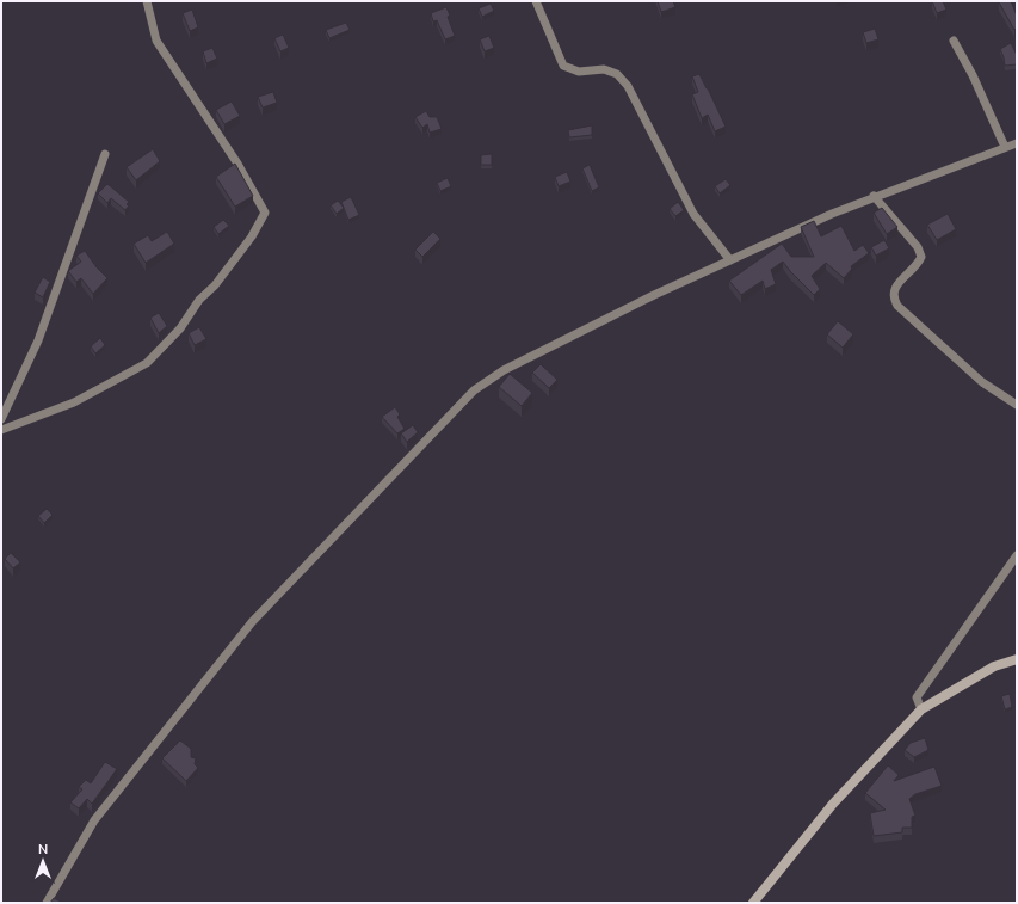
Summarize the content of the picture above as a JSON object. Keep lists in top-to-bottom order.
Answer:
{
  "north": "top"
}
